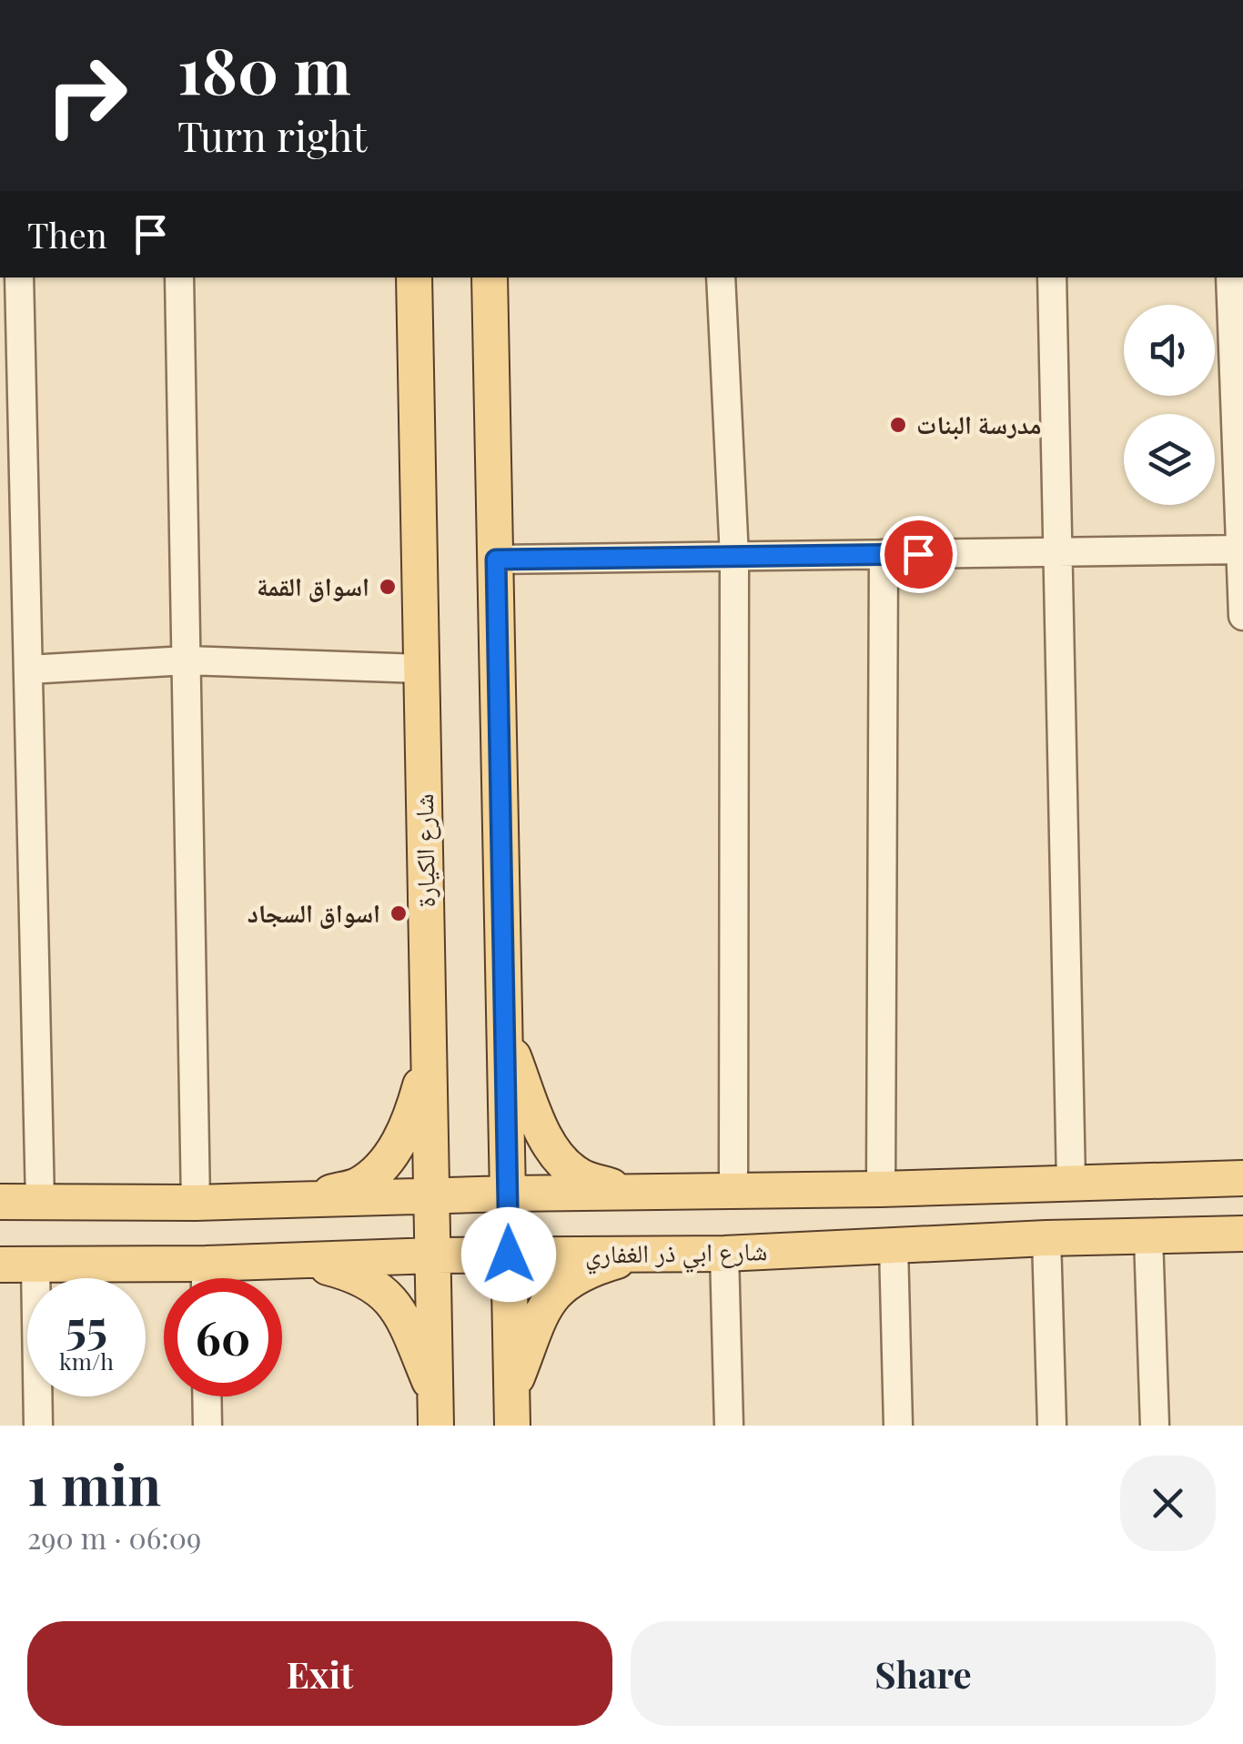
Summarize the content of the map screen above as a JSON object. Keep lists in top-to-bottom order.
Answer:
{
  "streets": {
    "main road": ["شارع الكيارة", "شارع ابي ذر الغفاري"]
  },
  "crossings": [
    ["شارع الكيارة", "شارع ابي ذر الغفاري"]
  ],
  "places": ["مدرسة البنات", "اسواق القمة", "اسواق السجاد"],
  "page": {
    "turn": ["180 m", "Turn right"],
    "then": "Then",
    "speed": "55 km/h",
    "limit": "60",
    "heading": ["1 min", "290 m · 06:09"],
    "buttons": ["Exit", "Share"]
  }
}
